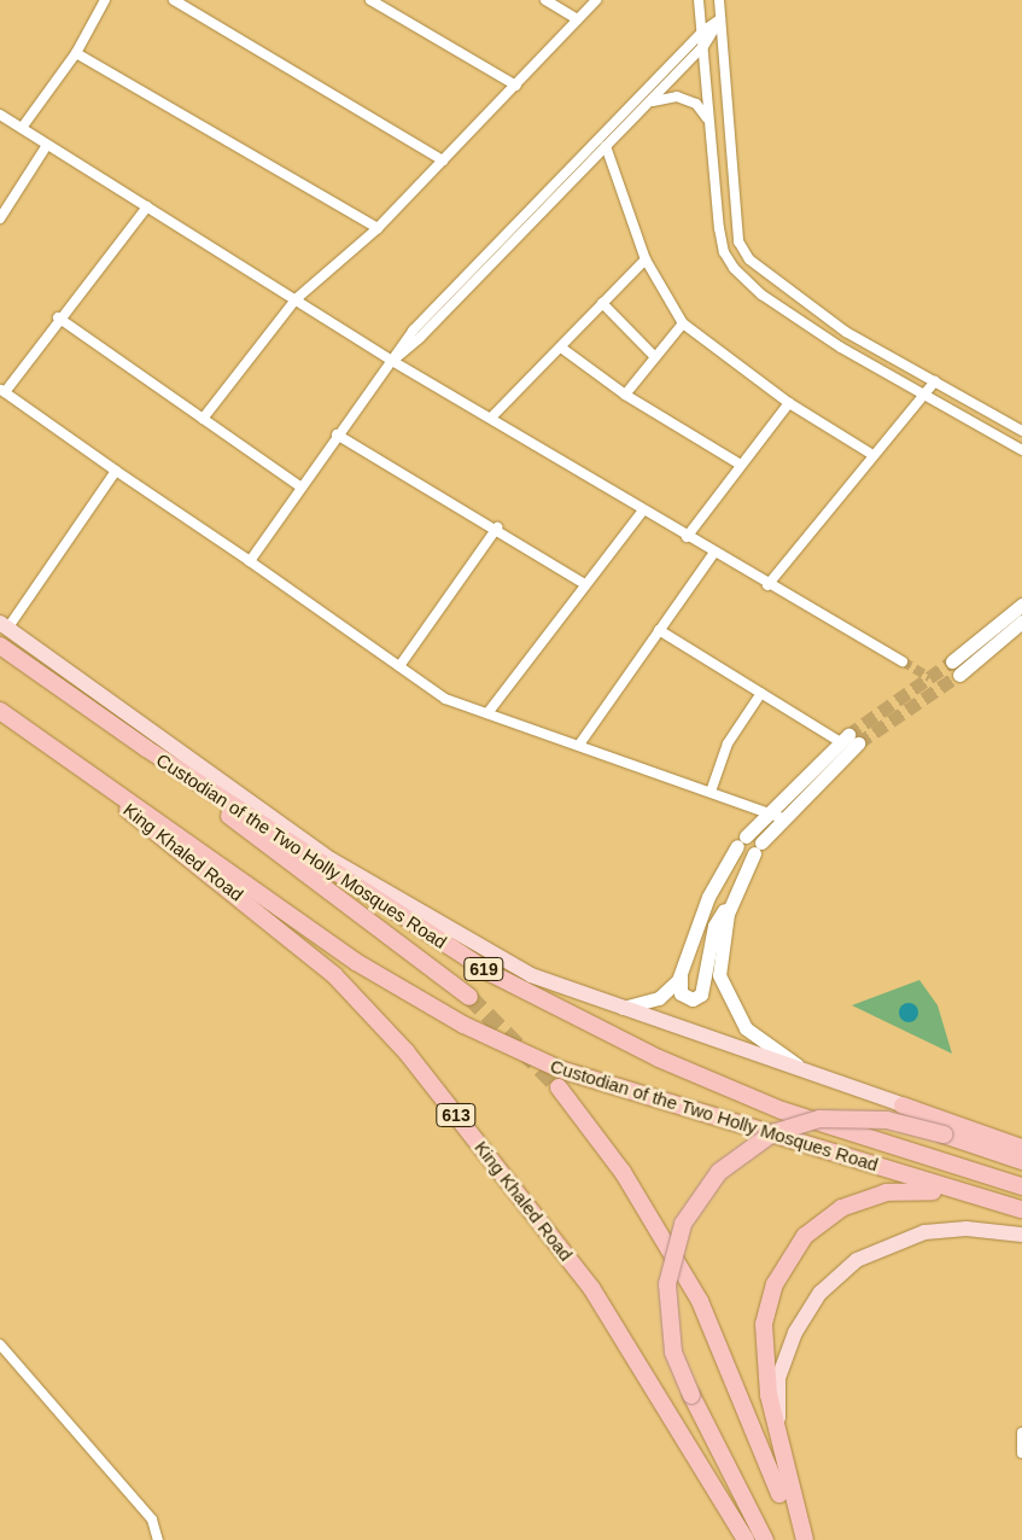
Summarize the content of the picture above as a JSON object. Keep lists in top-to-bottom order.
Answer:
{
  "streets": {
    "highway": [
      "Custodian of the Two Holly Mosques Road",
      "King Khaled Road",
      "619",
      "613"
    ]
  },
  "crossings": [
    ["Custodian of the Two Holly Mosques Road", "King Khaled Road"]
  ]
}
